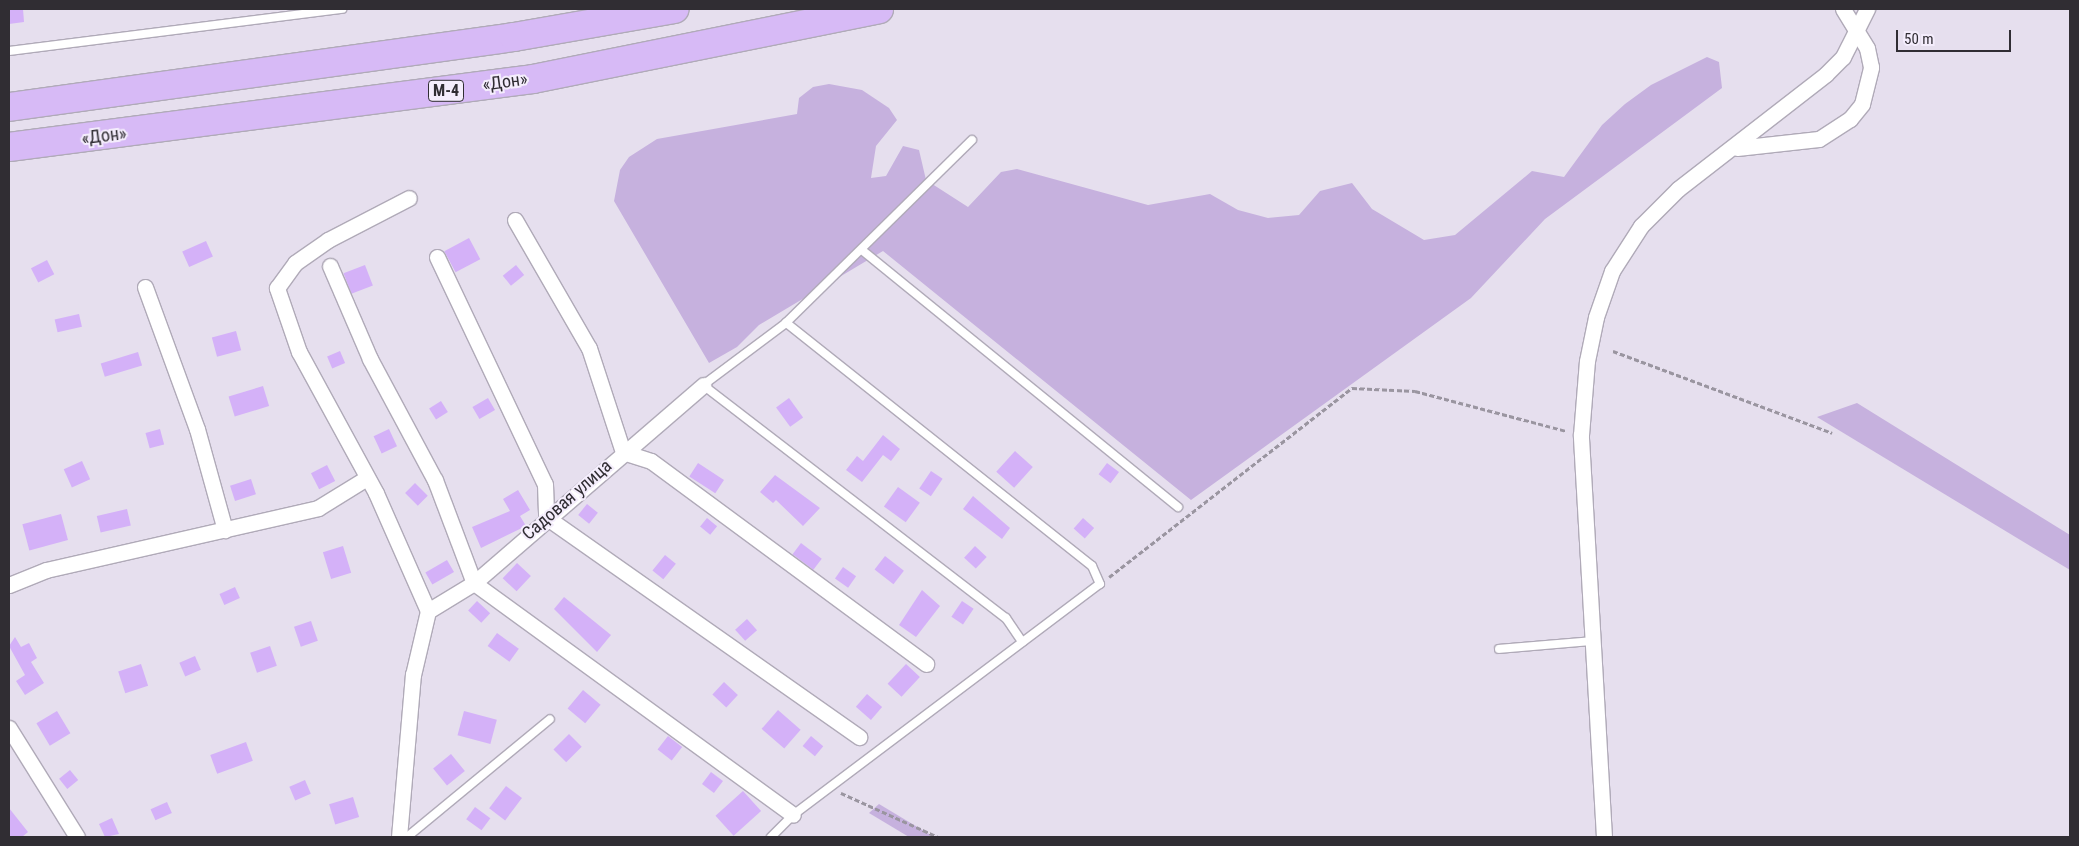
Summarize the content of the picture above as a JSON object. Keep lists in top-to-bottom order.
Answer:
{
  "streets": {
    "highway": ["«Дон»", "М-4"],
    "street": ["Садовая улица"]
  },
  "scale_bar": "50 m"
}
